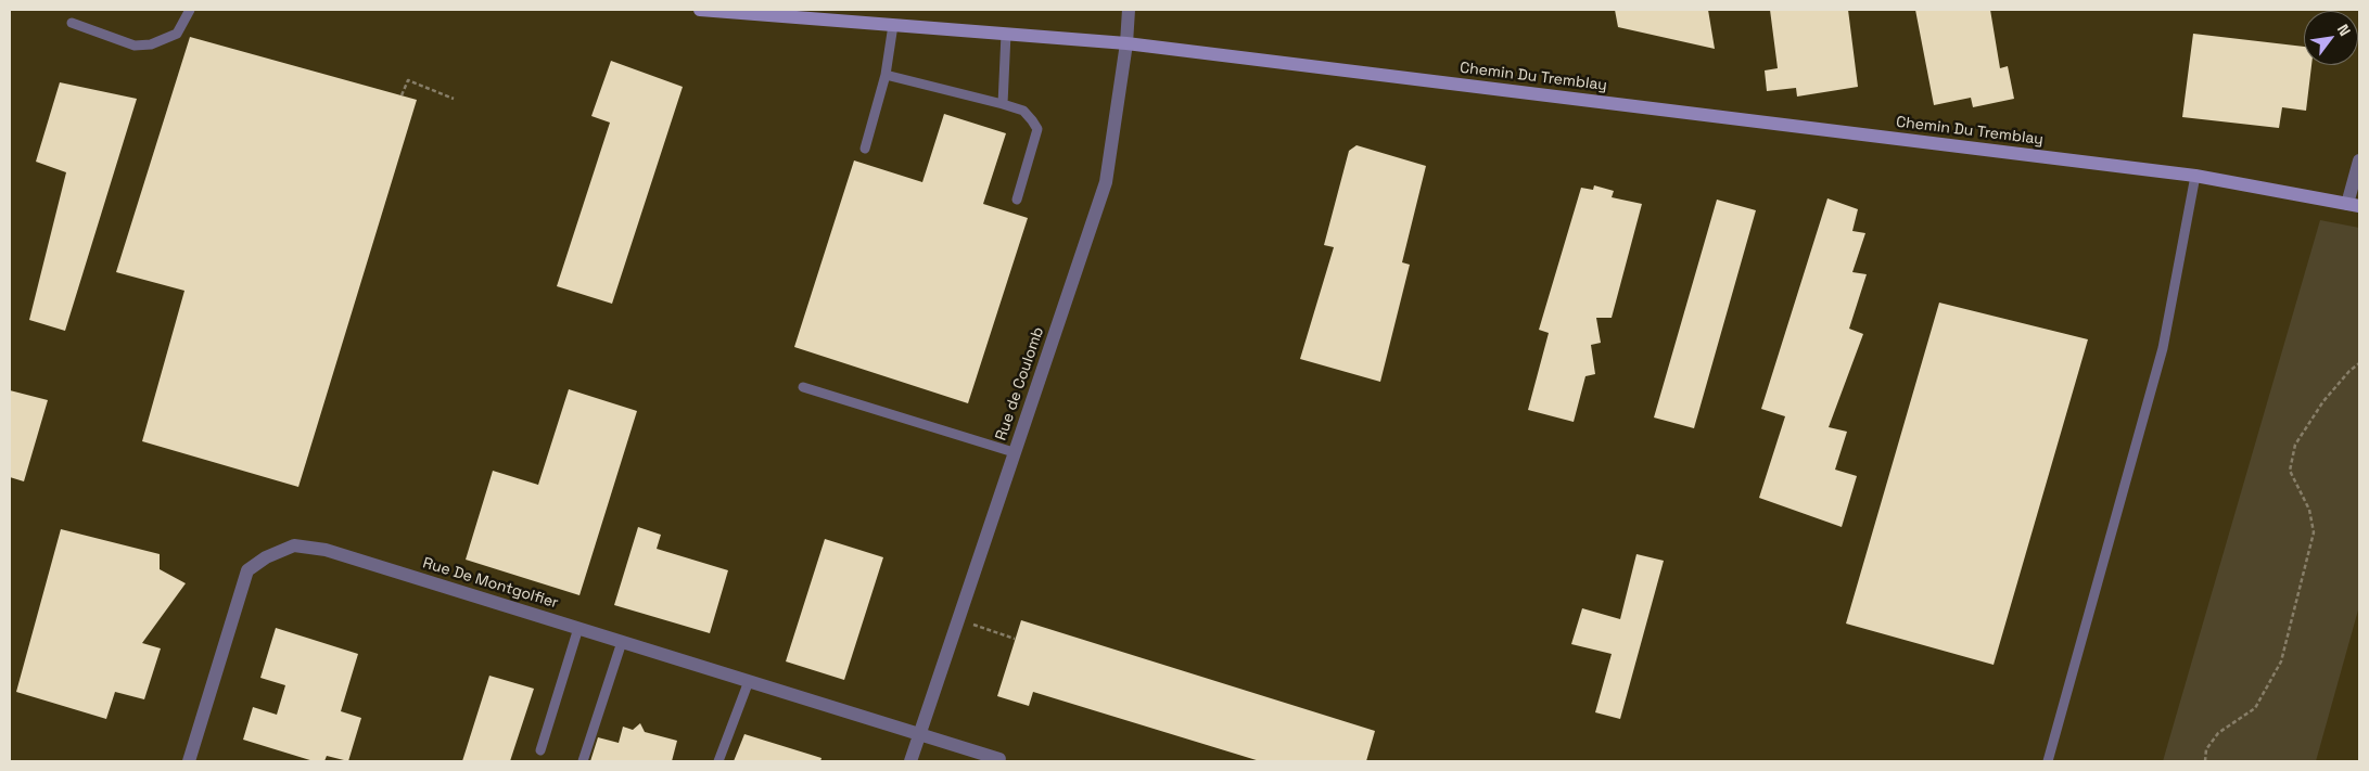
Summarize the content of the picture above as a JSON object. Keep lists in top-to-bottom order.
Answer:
{
  "streets": {
    "street": ["Chemin Du Tremblay", "Rue de Coulomb", "Rue De Montgolfier"]
  },
  "crossings": [
    ["Chemin Du Tremblay", "Rue de Coulomb"],
    ["Rue de Coulomb", "Rue De Montgolfier"]
  ],
  "north": "top right"
}
